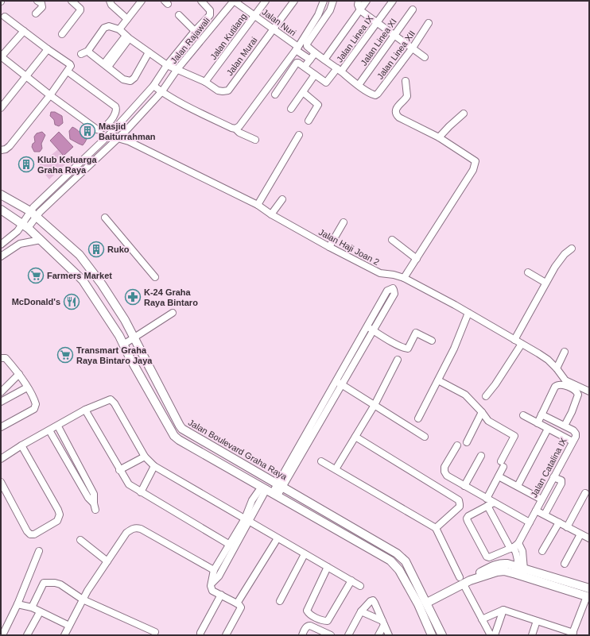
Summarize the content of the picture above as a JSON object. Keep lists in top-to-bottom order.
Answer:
{
  "streets": {
    "main road": ["Jalan Boulevard Graha Raya"],
    "street": [
      "Jalan Nuri",
      "Jalan Kutilang",
      "Jalan Linea IX",
      "Jalan Rajawali",
      "Jalan Linea XI",
      "Jalan Linea XII",
      "Jalan Murai",
      "Jalan Haji Joan 2",
      "Jalan Catalina IX"
    ]
  },
  "crossings": [
    ["Jalan Nuri", "Jalan Kutilang"],
    ["Jalan Nuri", "Jalan Rajawali"],
    ["Jalan Nuri", "Jalan Murai"],
    ["Jalan Kutilang", "Jalan Murai"],
    ["Jalan Rajawali", "Jalan Haji Joan 2"],
    ["Jalan Rajawali", "Jalan Boulevard Graha Raya"],
    ["Jalan Linea XI", "Jalan Linea XII"]
  ],
  "places": {
    "building": ["Masjid Baiturrahman", "Klub Keluarga Graha Raya", "Ruko"],
    "supermarket": ["Farmers Market", "Transmart Graha Raya Bintaro Jaya"],
    "pharmacy": ["K-24 Graha Raya Bintaro"],
    "restaurant": ["McDonald's"]
  }
}
